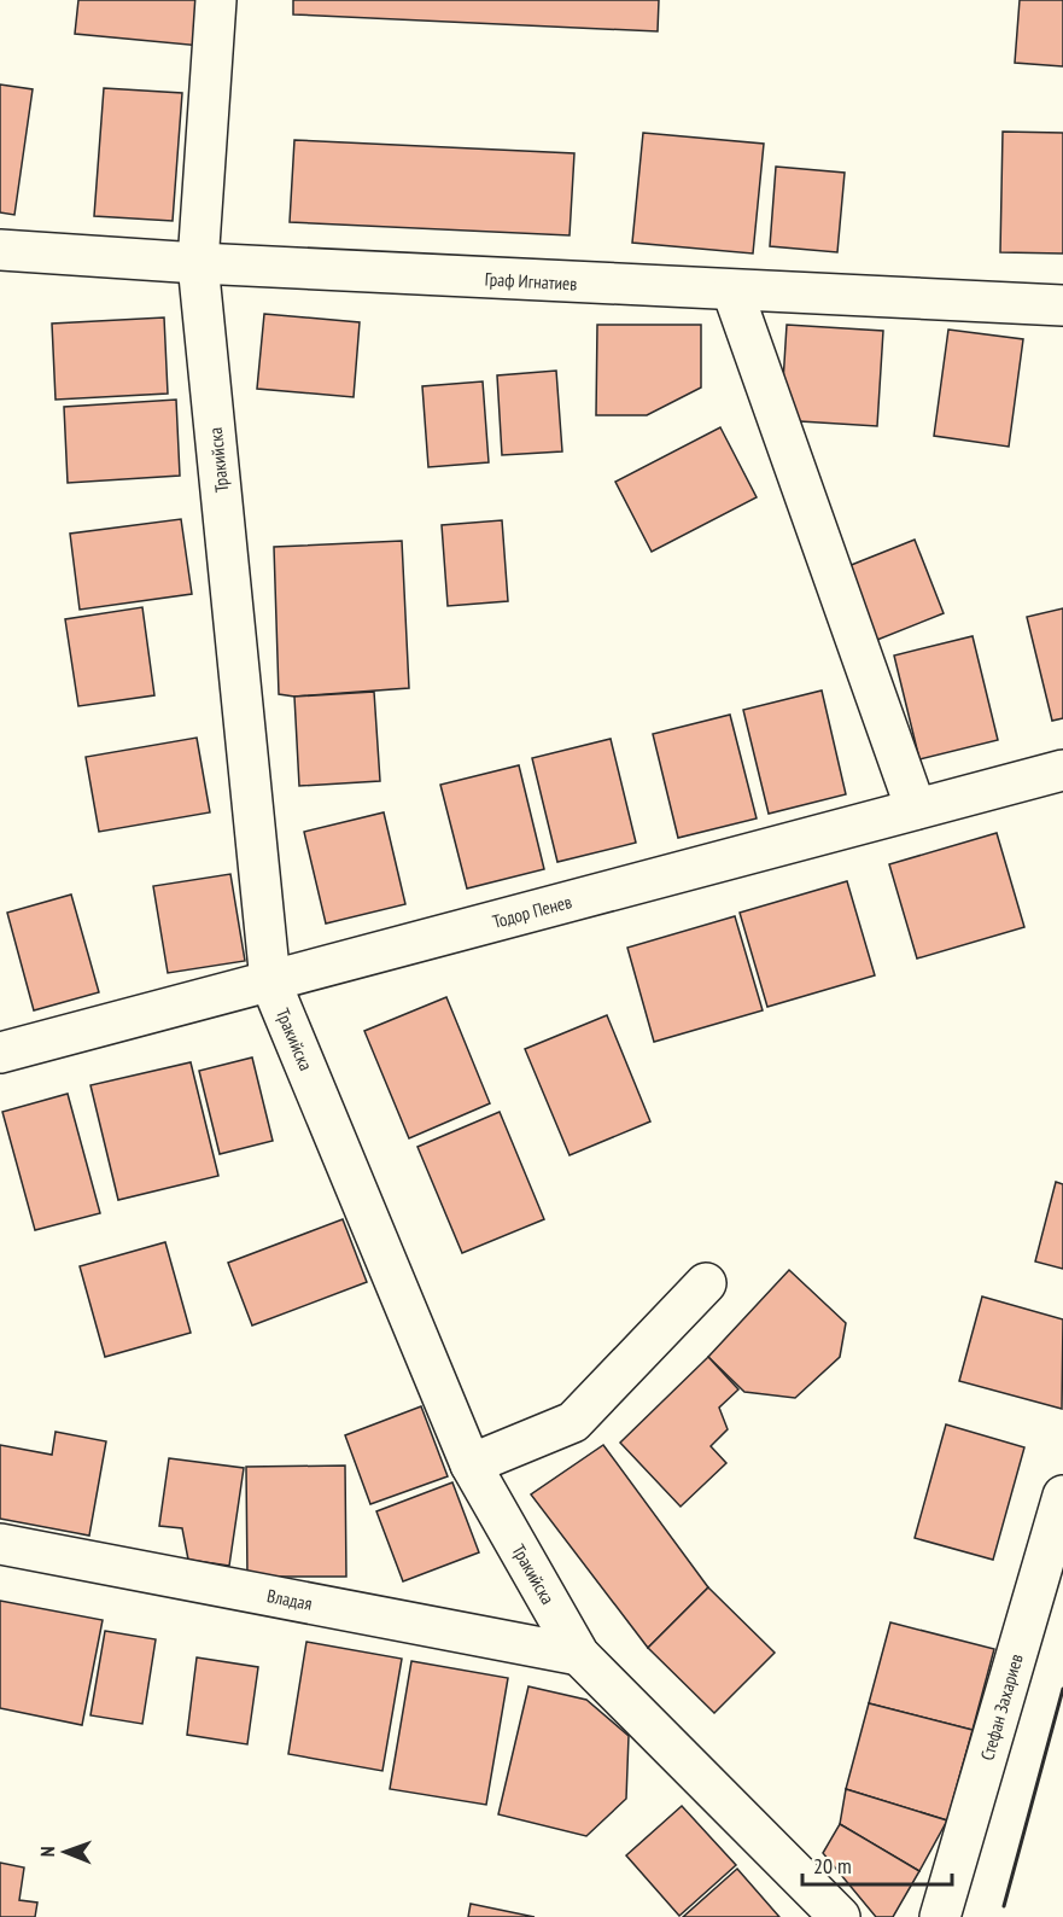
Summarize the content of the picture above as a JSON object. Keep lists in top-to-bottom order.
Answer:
{
  "streets": {
    "street": [
      "Граф Игнатиев",
      "Тракийска",
      "Тодор Пенев",
      "Владая",
      "Стефан Захариев"
    ]
  },
  "crossings": [
    ["Граф Игнатиев", "Тракийска"],
    ["Тракийска", "Тодор Пенев"],
    ["Тракийска", "Владая"]
  ],
  "scale_bar": "20 m",
  "north": "left"
}
